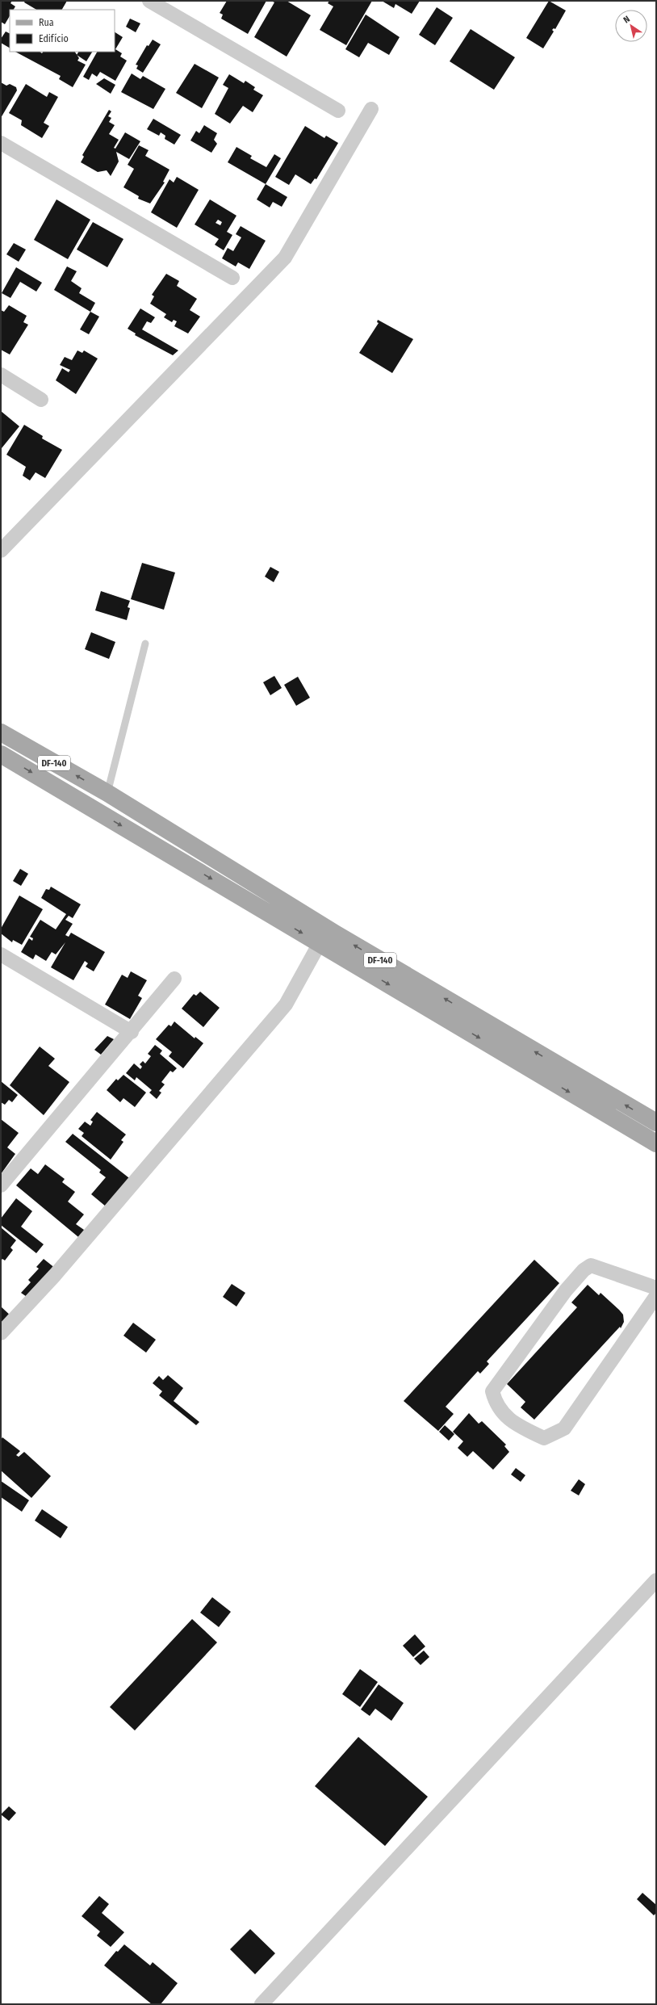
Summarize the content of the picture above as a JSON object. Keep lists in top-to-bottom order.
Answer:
{
  "streets": {
    "main road": ["DF-140"]
  },
  "legend": ["Rua", "Edifício"],
  "north": "top left"
}
